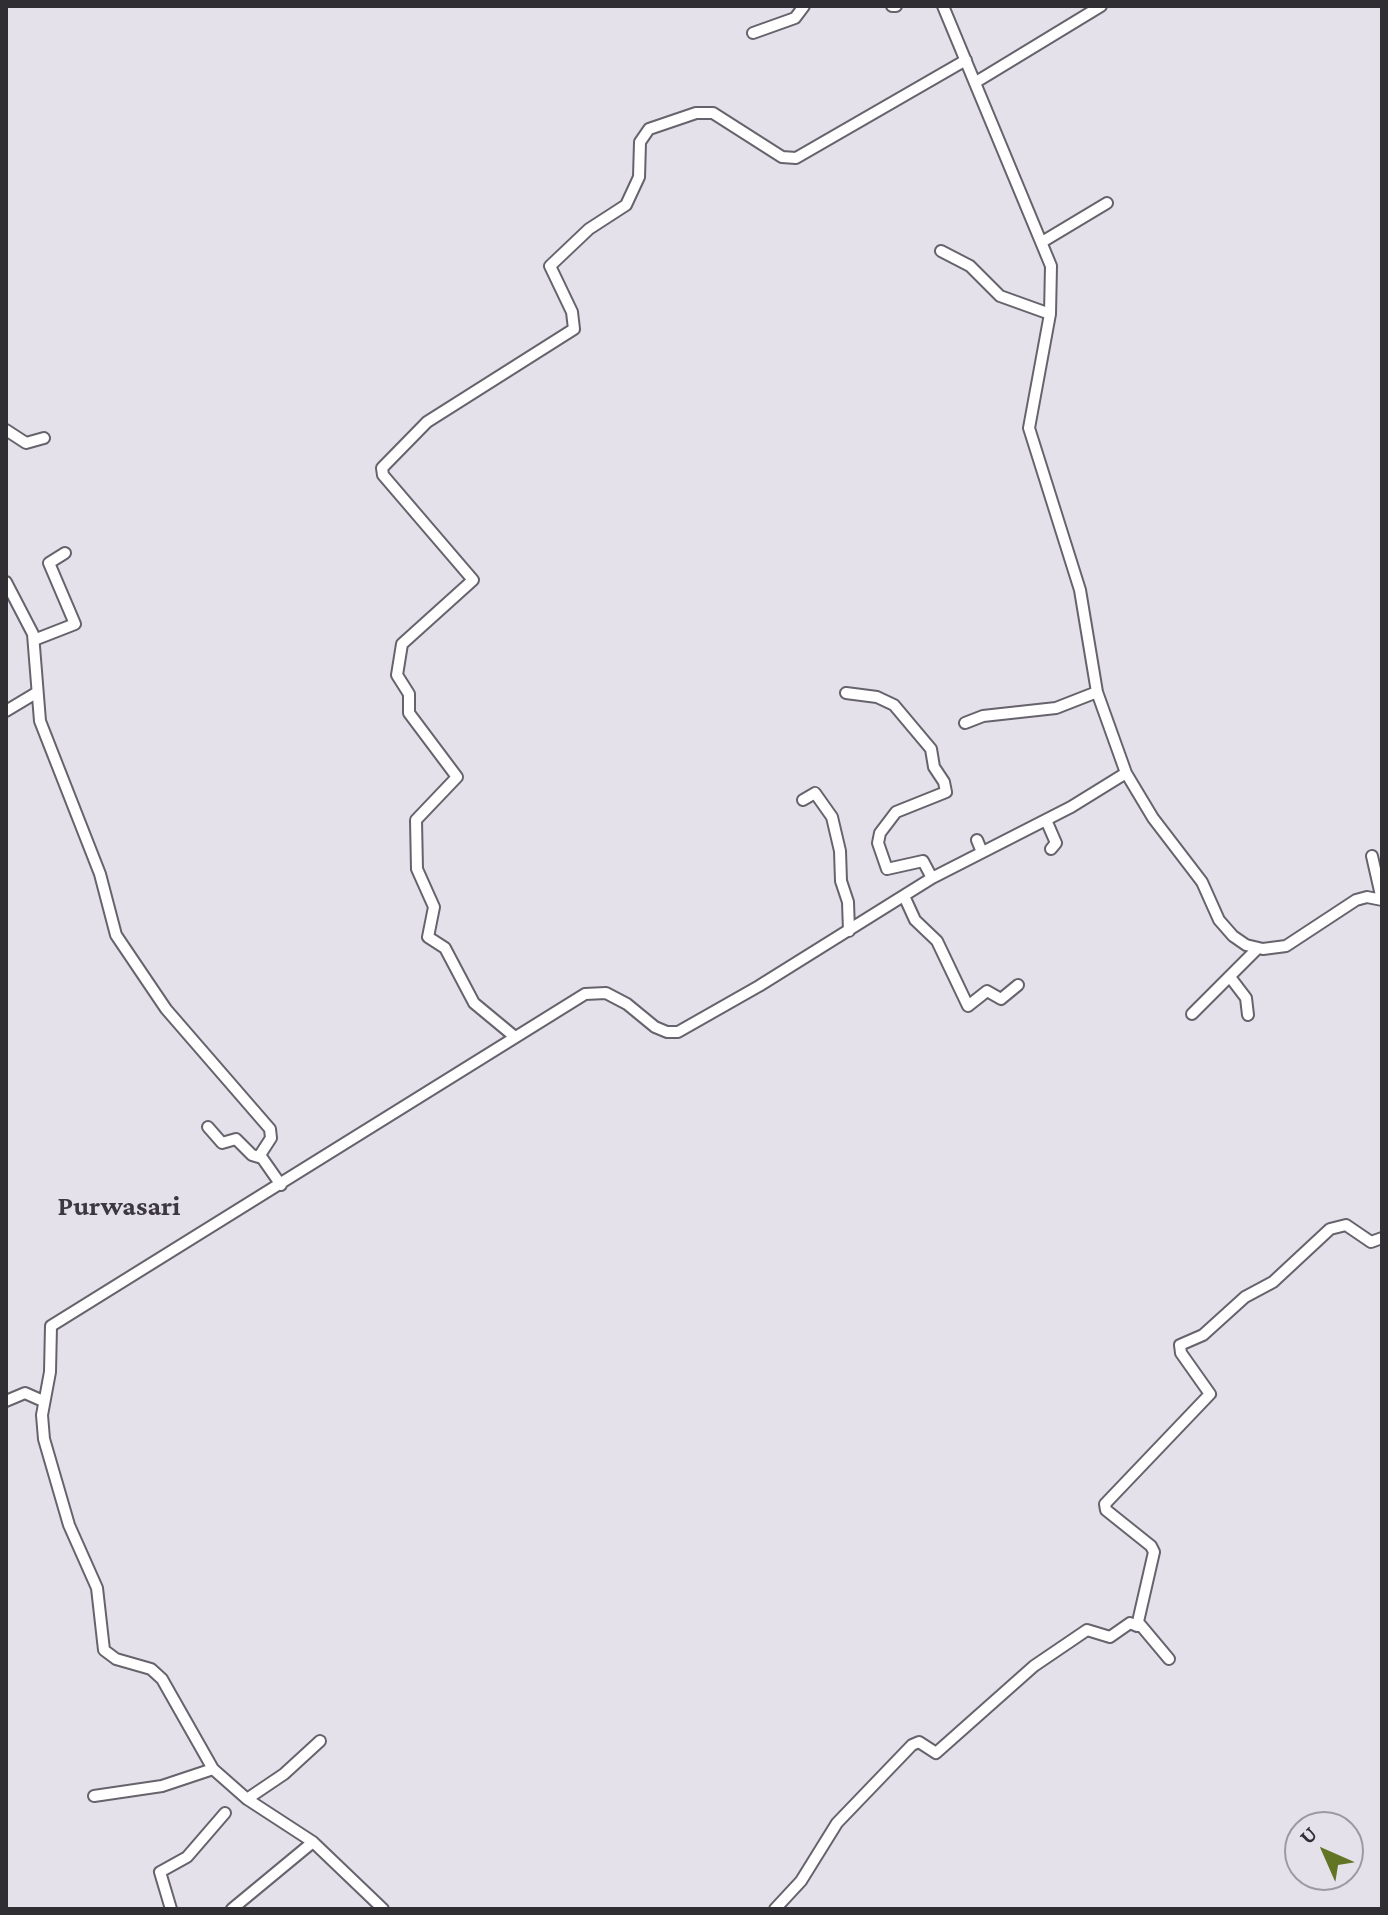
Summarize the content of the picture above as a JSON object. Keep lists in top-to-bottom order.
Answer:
{
  "districts": ["Purwasari"],
  "north": "top left"
}
